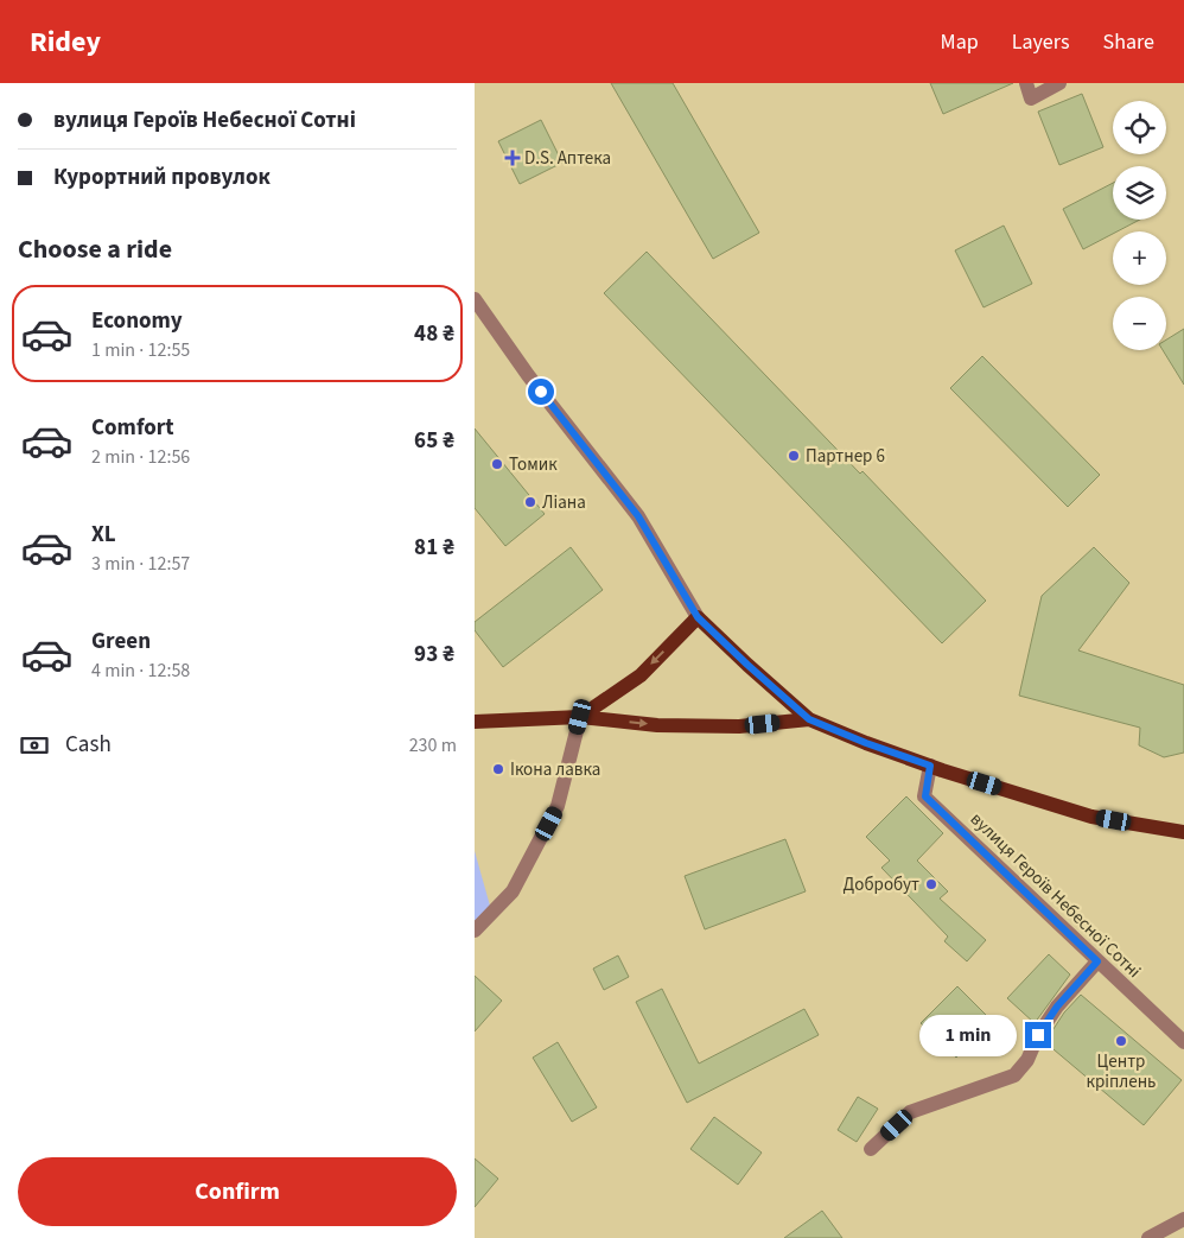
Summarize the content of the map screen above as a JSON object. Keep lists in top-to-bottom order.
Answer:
{
  "streets": {
    "main road": ["вулиця Героїв Небесної Сотні"]
  },
  "places": {
    "health": ["D.S. Аптека"],
    "other": [
      "Партнер 6",
      "Томик",
      "Ліана",
      "Ікона лавка",
      "Добробут",
      "Центр кріплень"
    ]
  },
  "page": {
    "header": "Ridey",
    "nav": ["Map", "Layers", "Share"],
    "banner": ["вулиця Героїв Небесної Сотні", "Курортний провулок"],
    "map_buttons": ["+", "−"],
    "heading": "Choose a ride",
    "list": [
      {
        "name": "Economy",
        "note": "1 min · 12:55",
        "value": "48 ₴"
      },
      {
        "name": "Comfort",
        "note": "2 min · 12:56",
        "value": "65 ₴"
      },
      {
        "name": "XL",
        "note": "3 min · 12:57",
        "value": "81 ₴"
      },
      {
        "name": "Green",
        "note": "4 min · 12:58",
        "value": "93 ₴"
      }
    ],
    "pay": ["Cash", "230 m"],
    "bubble": "1 min",
    "buttons": "Confirm"
  }
}
